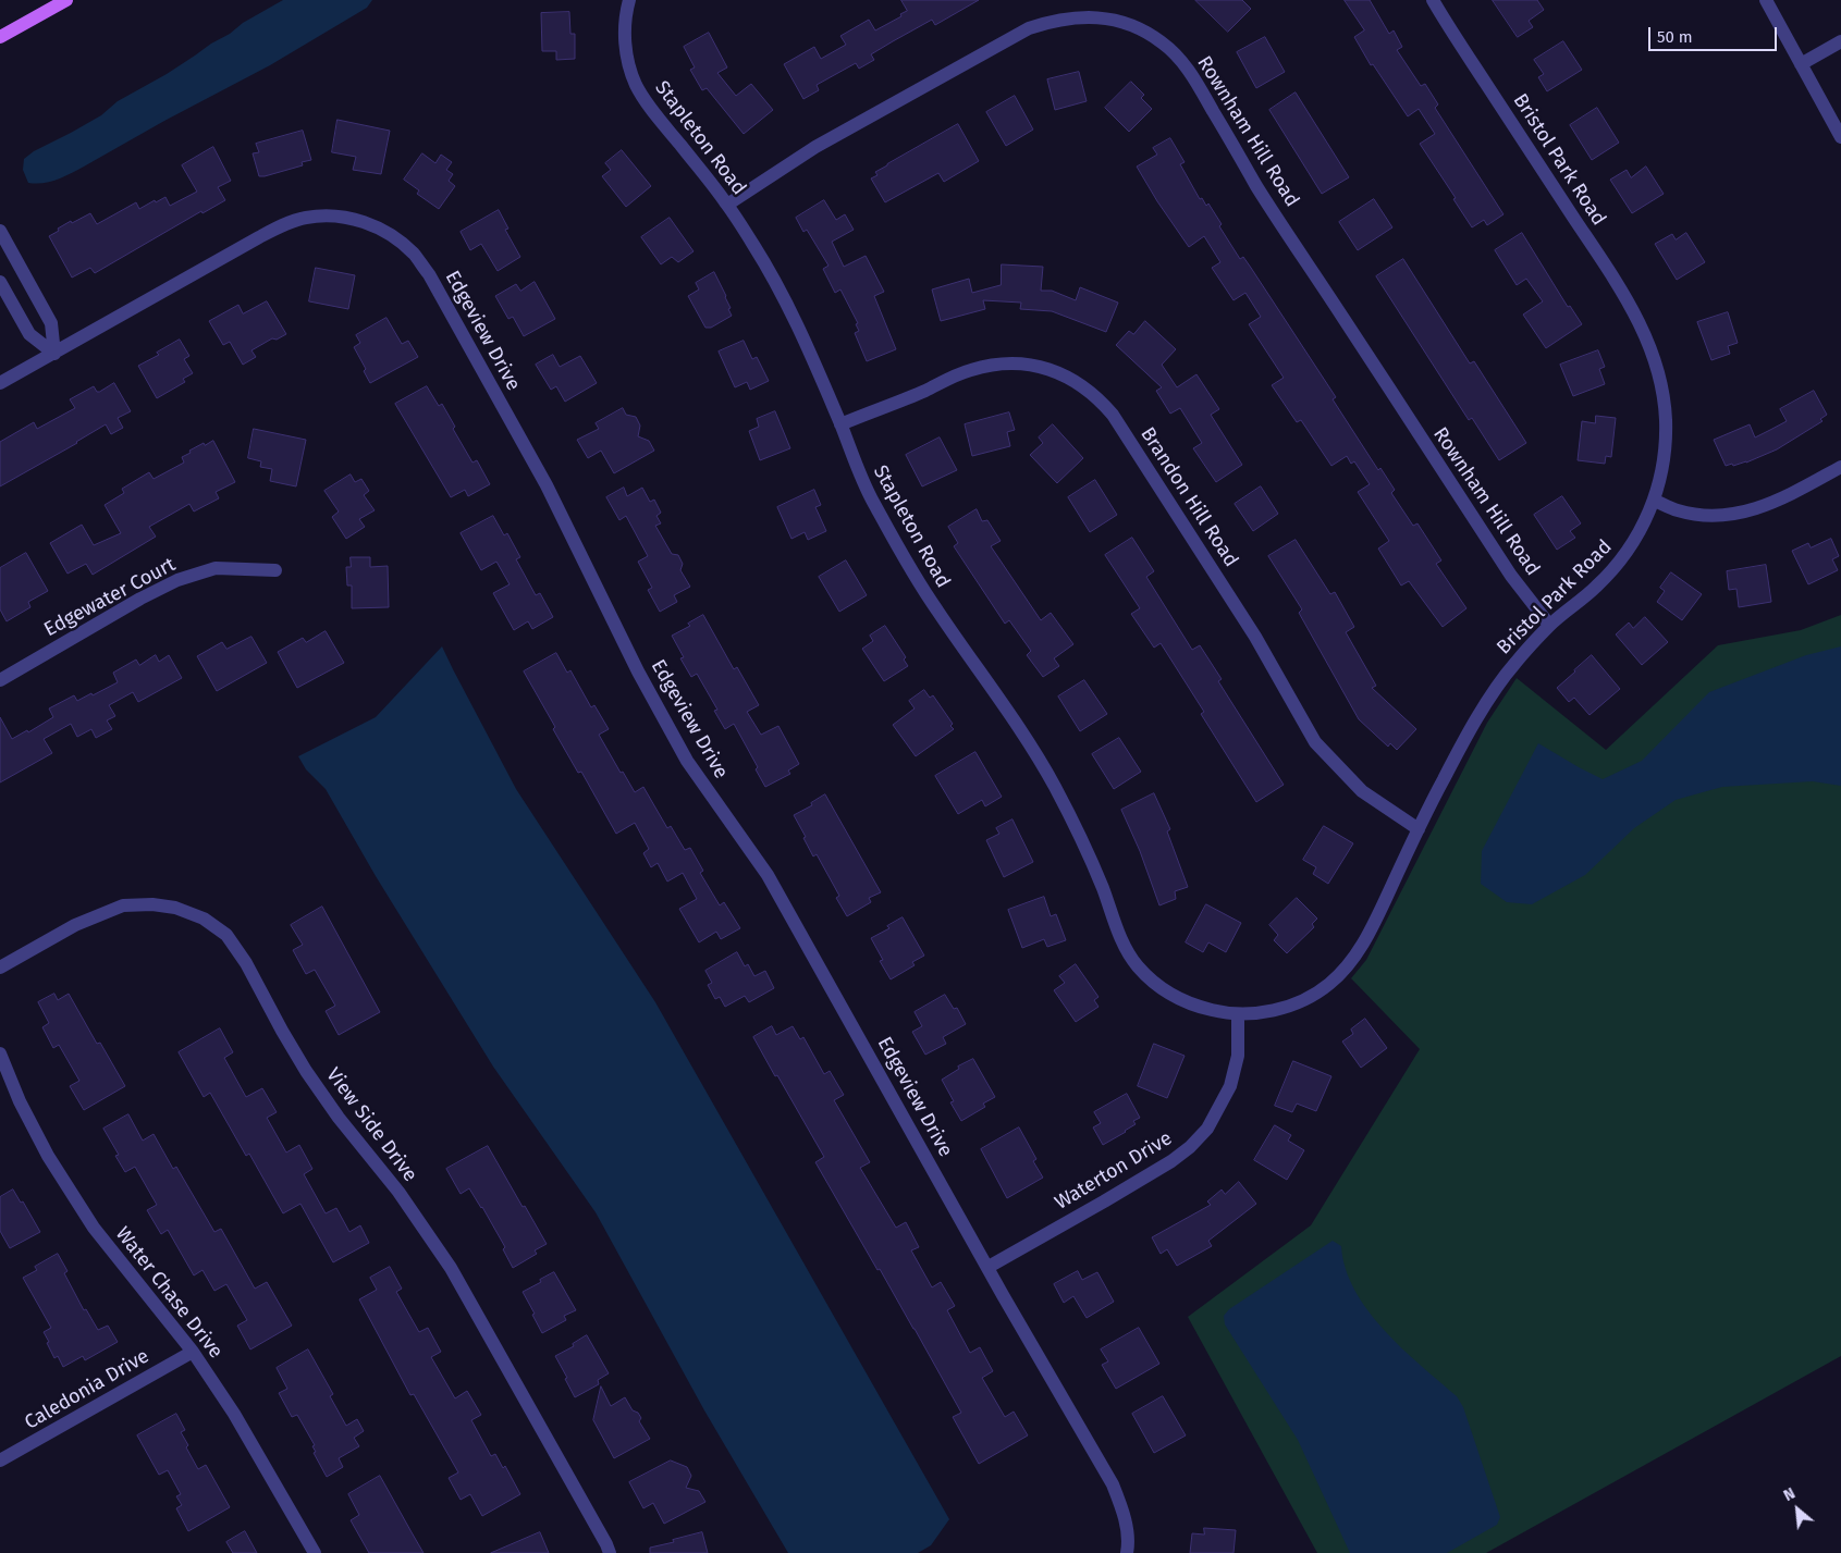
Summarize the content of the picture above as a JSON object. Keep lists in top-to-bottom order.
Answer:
{
  "streets": {
    "street": [
      "Rownham Hill Road",
      "Stapleton Road",
      "Bristol Park Road",
      "Edgeview Drive",
      "Brandon Hill Road",
      "Edgewater Court",
      "View Side Drive",
      "Waterton Drive",
      "Water Chase Drive",
      "Caledonia Drive"
    ]
  },
  "crossings": [
    ["Rownham Hill Road", "Stapleton Road"],
    ["Rownham Hill Road", "Bristol Park Road"],
    ["Stapleton Road", "Bristol Park Road"],
    ["Stapleton Road", "Brandon Hill Road"],
    ["Stapleton Road", "Waterton Drive"],
    ["Bristol Park Road", "Brandon Hill Road"],
    ["Bristol Park Road", "Waterton Drive"],
    ["Edgeview Drive", "Waterton Drive"],
    ["Water Chase Drive", "Caledonia Drive"]
  ],
  "scale_bar": "50 m",
  "north": "top left"
}
